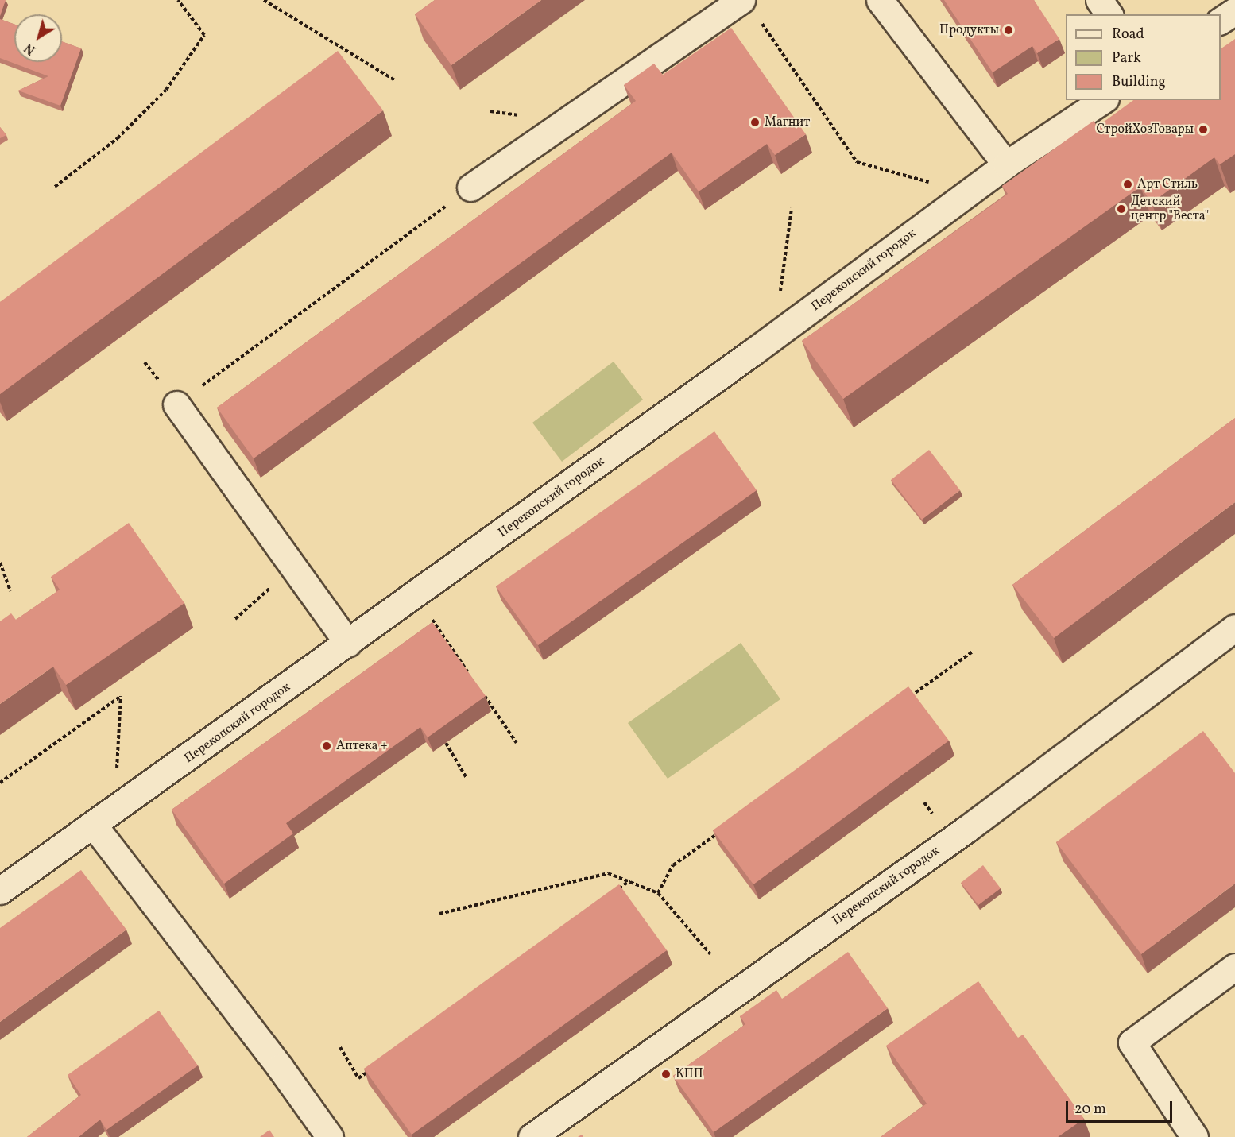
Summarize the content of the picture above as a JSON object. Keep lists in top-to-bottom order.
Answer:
{
  "streets": {
    "street": ["Перекопский городок"]
  },
  "places": [
    "Продукты",
    "Магнит",
    "СтройХозТовары",
    "Арт Стиль",
    "Детский центр \"Веста\"",
    "Аптека +",
    "КПП"
  ],
  "legend": ["Road", "Park", "Building"],
  "scale_bar": "20 m",
  "north": "bottom left"
}
